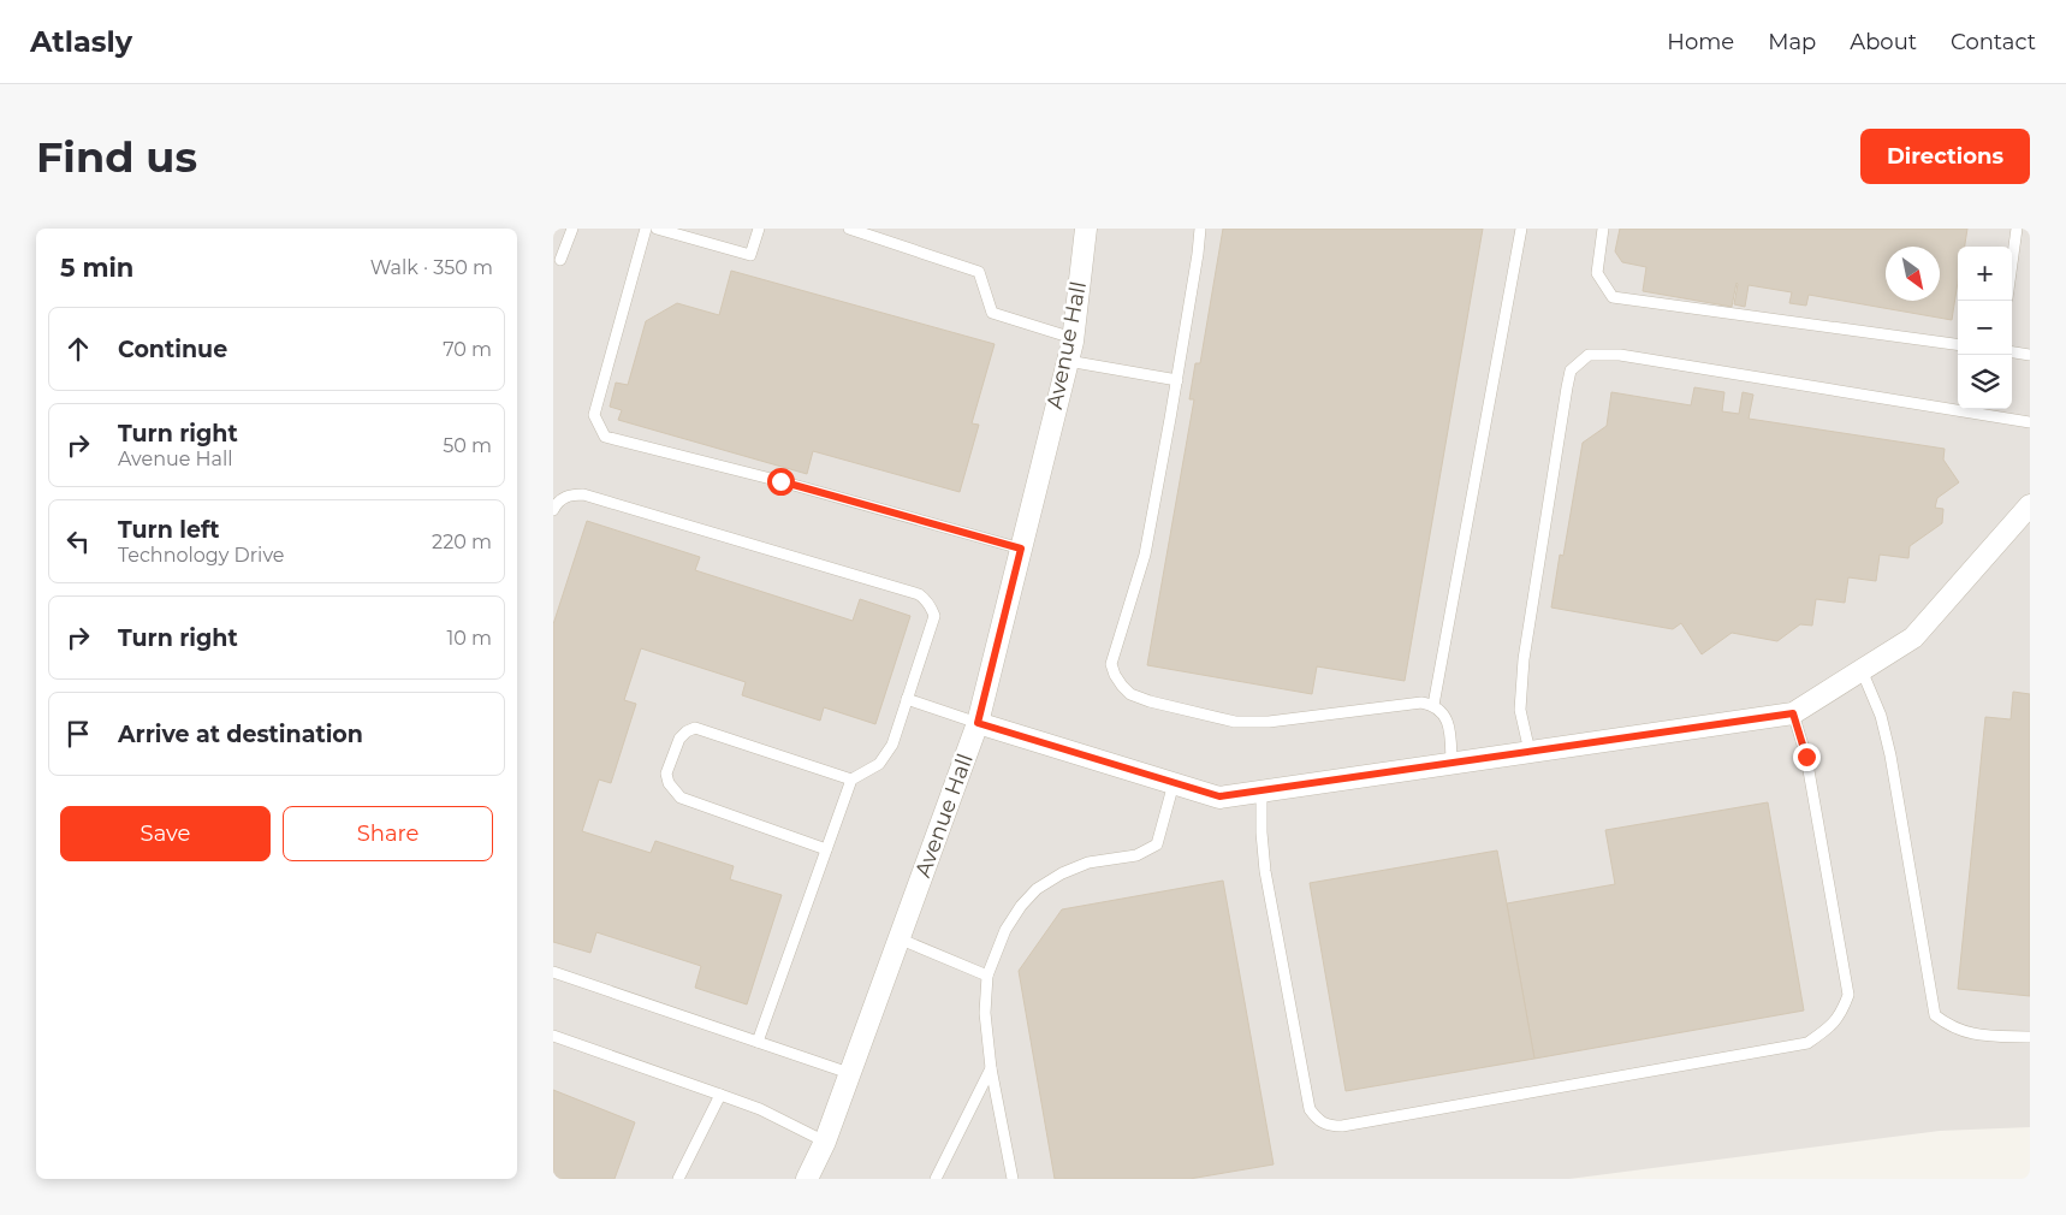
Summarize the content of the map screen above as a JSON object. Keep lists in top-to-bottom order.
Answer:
{
  "streets": {
    "street": ["Avenue Hall"]
  },
  "north": "bottom right",
  "page": {
    "header": "Atlasly",
    "nav": [
      "Home",
      "Map",
      "About",
      "Contact"
    ],
    "buttons": [
      "Directions",
      ["Save", "Share"]
    ],
    "title": "Find us",
    "heading": ["5 min", "Walk · 350 m"],
    "map_buttons": ["+", "−"],
    "list": [
      ["Continue", "70 m"],
      ["Turn right", "Avenue Hall", "50 m"],
      ["Turn left", "Technology Drive", "220 m"],
      ["Turn right", "10 m"],
      "Arrive at destination"
    ]
  }
}
